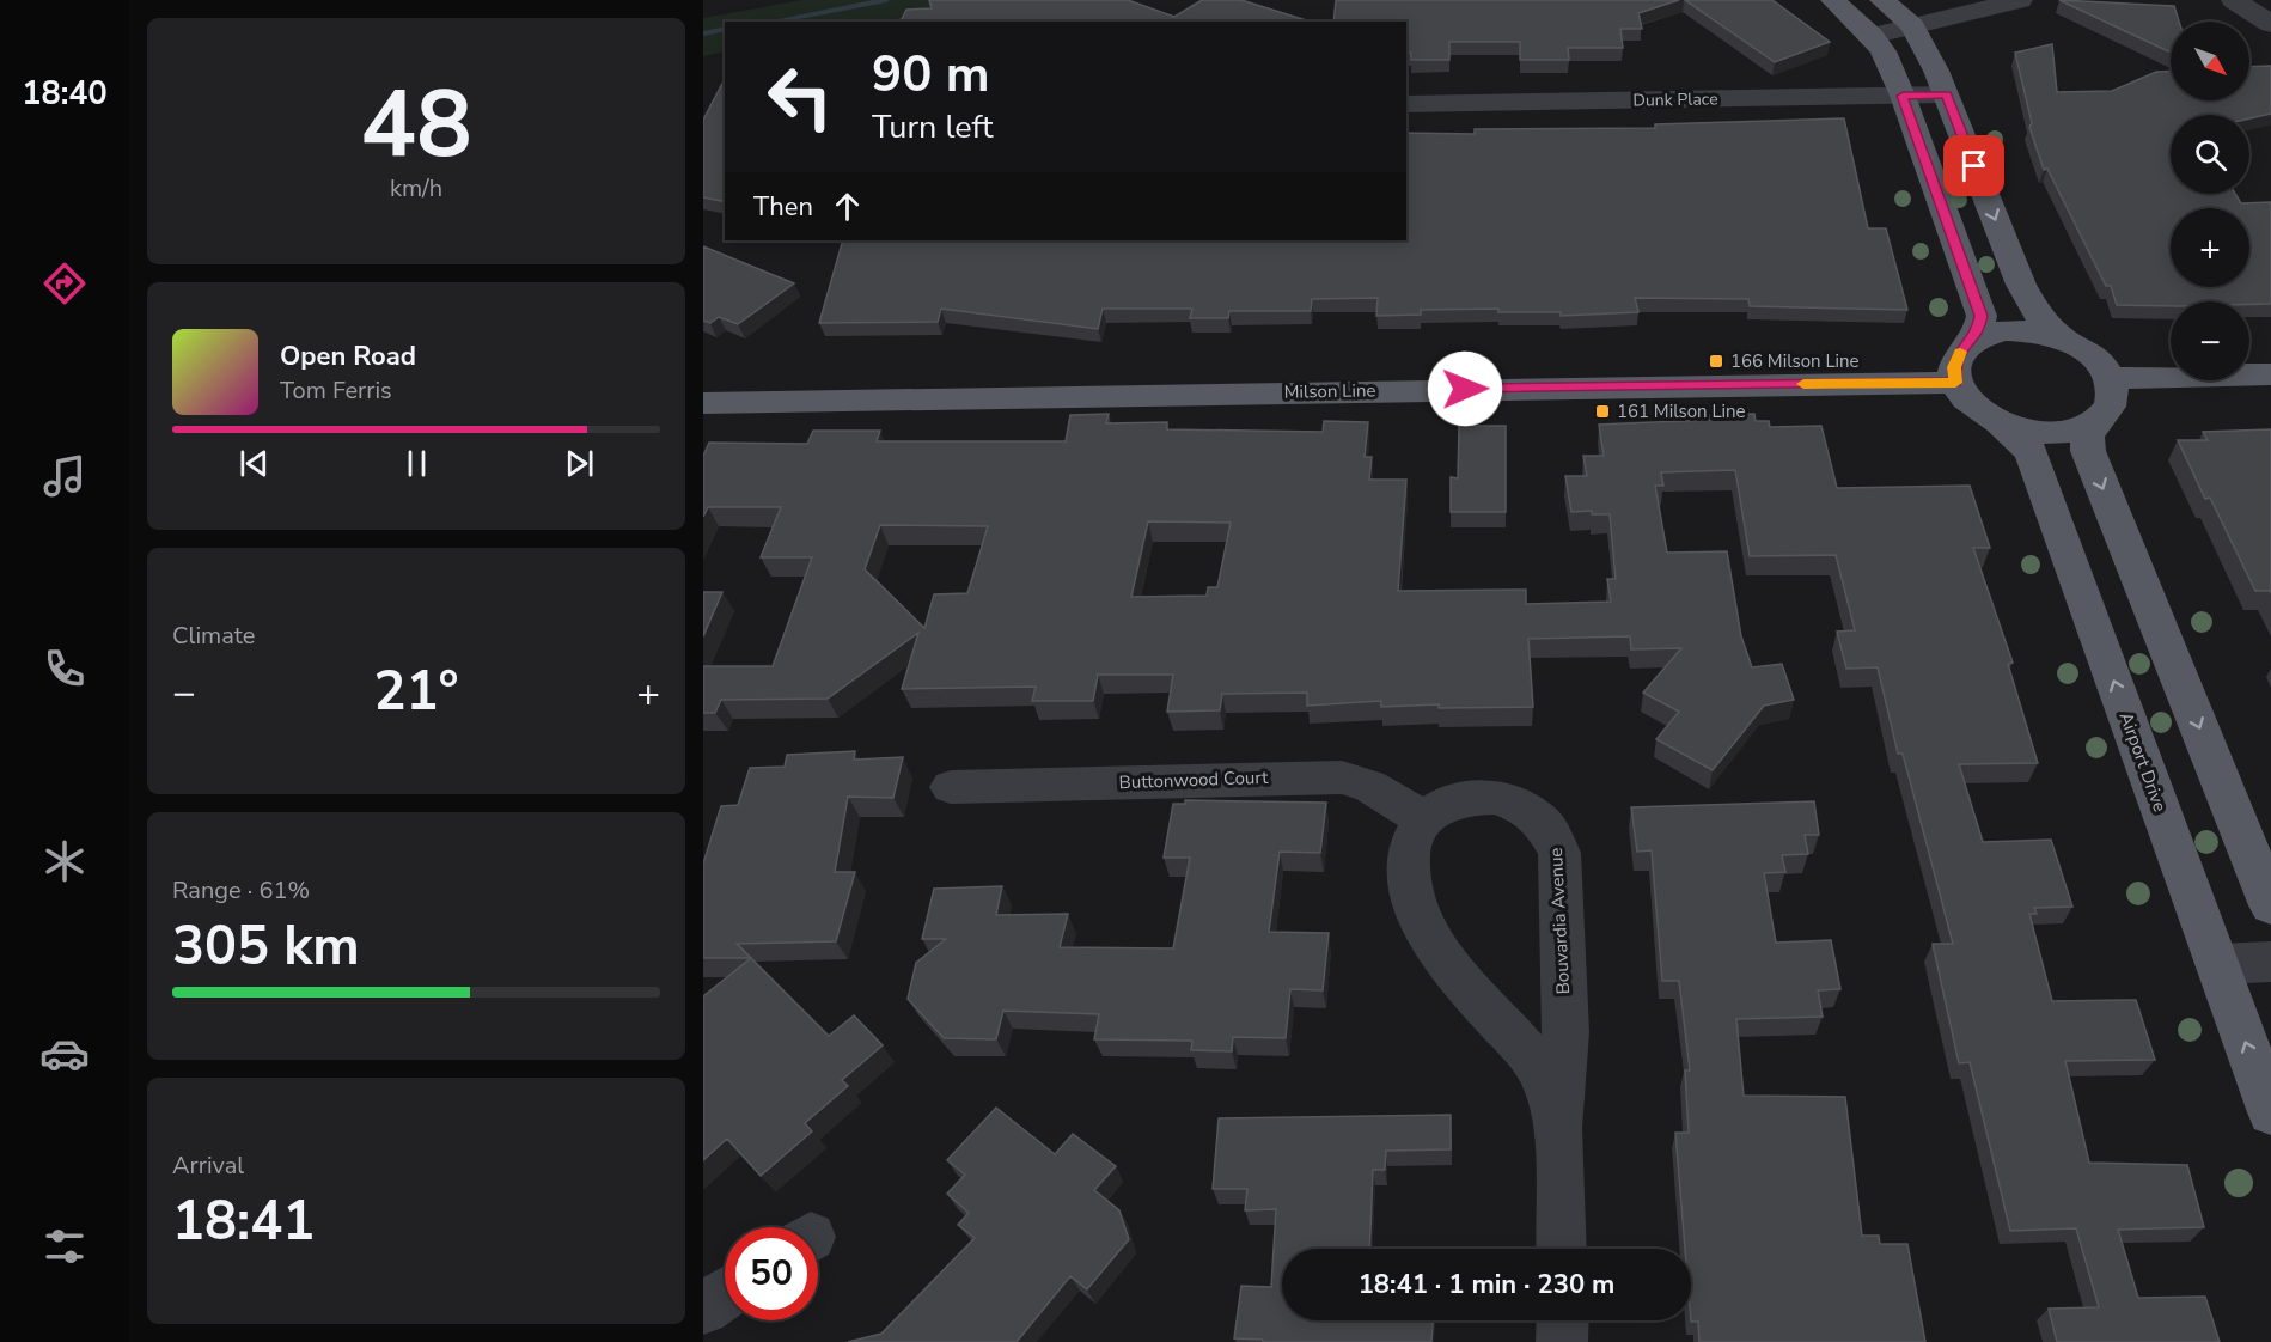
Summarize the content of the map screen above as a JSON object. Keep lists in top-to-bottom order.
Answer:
{
  "streets": {
    "main road": ["Milson Line", "Airport Drive"],
    "street": ["Dunk Place", "Buttonwood Court", "Bouvardia Avenue"]
  },
  "crossings": [
    ["Milson Line", "Airport Drive"],
    ["Buttonwood Court", "Bouvardia Avenue"]
  ],
  "places": {
    "transit": ["166 Milson Line", "161 Milson Line"]
  },
  "north": "bottom right",
  "page": {
    "tabs": "18:40",
    "tile": [
      ["48", "km/h"],
      "Climate",
      ["Range · 61%", "305 km"],
      ["Arrival", "18:41"]
    ],
    "map_buttons": ["+", "−"],
    "turn": ["90 m", "Turn left"],
    "then": "Then",
    "song": ["Open Road", "Tom Ferris"],
    "heat": ["−", "21°", "+"],
    "limit": "50",
    "trip": "18:41 · 1 min · 230 m"
  }
}
